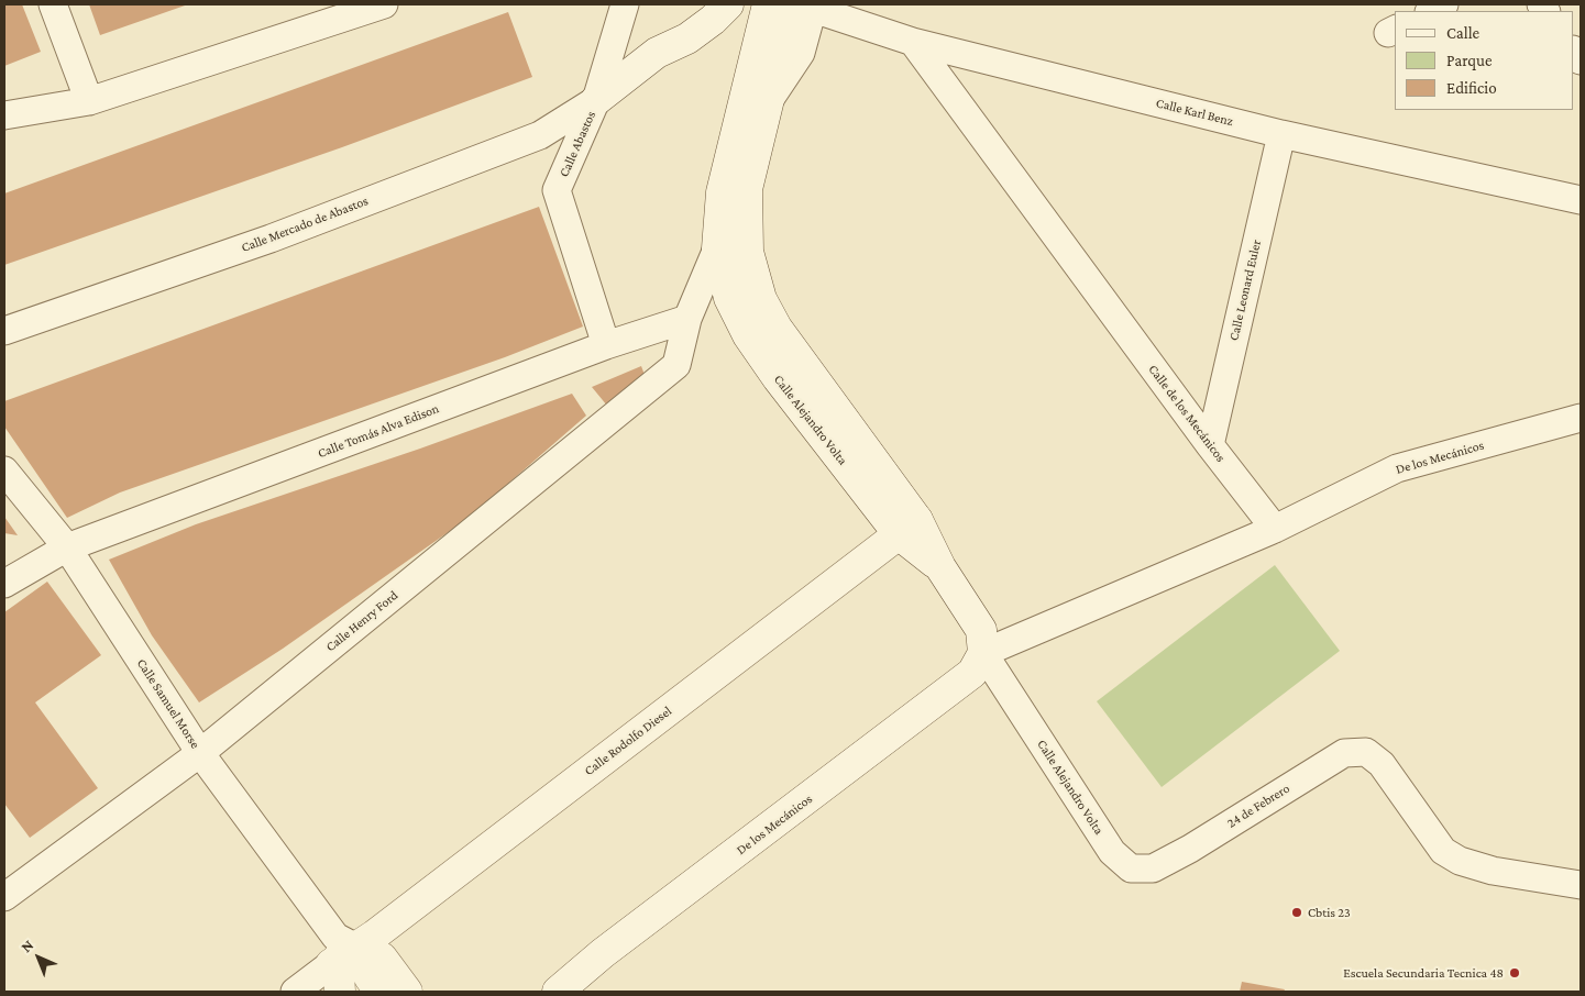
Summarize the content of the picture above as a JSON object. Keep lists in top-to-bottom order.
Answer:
{
  "streets": {
    "main road": ["Calle Alejandro Volta", "De los Mecánicos", "Calle Rodolfo Diesel"],
    "street": [
      "Calle Karl Benz",
      "Calle Abastos",
      "Calle Mercado de Abastos",
      "Calle Leonard Euler",
      "Calle de los Mecánicos",
      "Calle Tomás Alva Edison",
      "Calle Henry Ford",
      "Calle Samuel Morse",
      "24 de Febrero"
    ]
  },
  "crossings": [
    ["Calle Karl Benz", "Calle Leonard Euler"],
    ["Calle Karl Benz", "Calle de los Mecánicos"],
    ["Calle Karl Benz", "Calle Alejandro Volta"],
    ["Calle Abastos", "Calle Mercado de Abastos"],
    ["Calle Abastos", "Calle Tomás Alva Edison"],
    ["Calle Leonard Euler", "Calle de los Mecánicos"],
    ["Calle de los Mecánicos", "De los Mecánicos"],
    ["Calle Alejandro Volta", "De los Mecánicos"],
    ["Calle Alejandro Volta", "Calle Rodolfo Diesel"],
    ["Calle Alejandro Volta", "24 de Febrero"],
    ["Calle Tomás Alva Edison", "Calle Henry Ford"],
    ["Calle Tomás Alva Edison", "Calle Samuel Morse"],
    ["Calle Henry Ford", "Calle Samuel Morse"],
    ["Calle Samuel Morse", "Calle Rodolfo Diesel"]
  ],
  "places": ["Cbtis 23", "Escuela Secundaria Tecnica 48"],
  "legend": ["Calle", "Parque", "Edificio"],
  "north": "top left"
}
